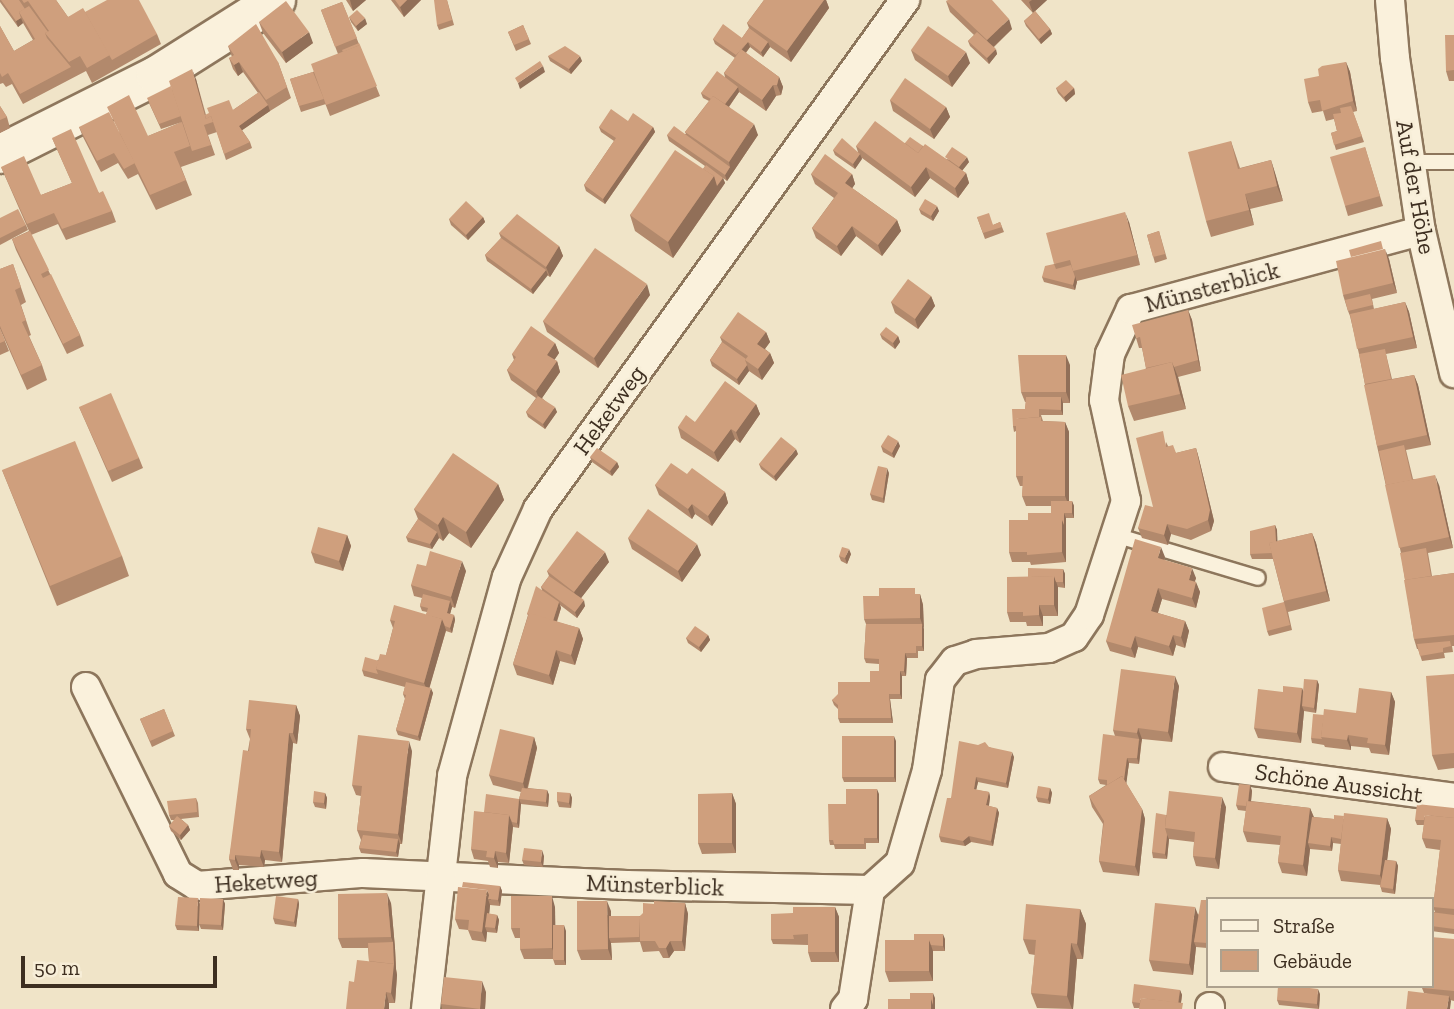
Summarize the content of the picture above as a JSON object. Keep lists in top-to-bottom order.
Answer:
{
  "streets": {
    "street": [
      "Auf der Höhe",
      "Münsterblick",
      "Heketweg",
      "Schöne Aussicht"
    ]
  },
  "crossings": [
    ["Auf der Höhe", "Münsterblick"],
    ["Münsterblick", "Heketweg"]
  ],
  "legend": ["Straße", "Gebäude"],
  "scale_bar": "50 m"
}
